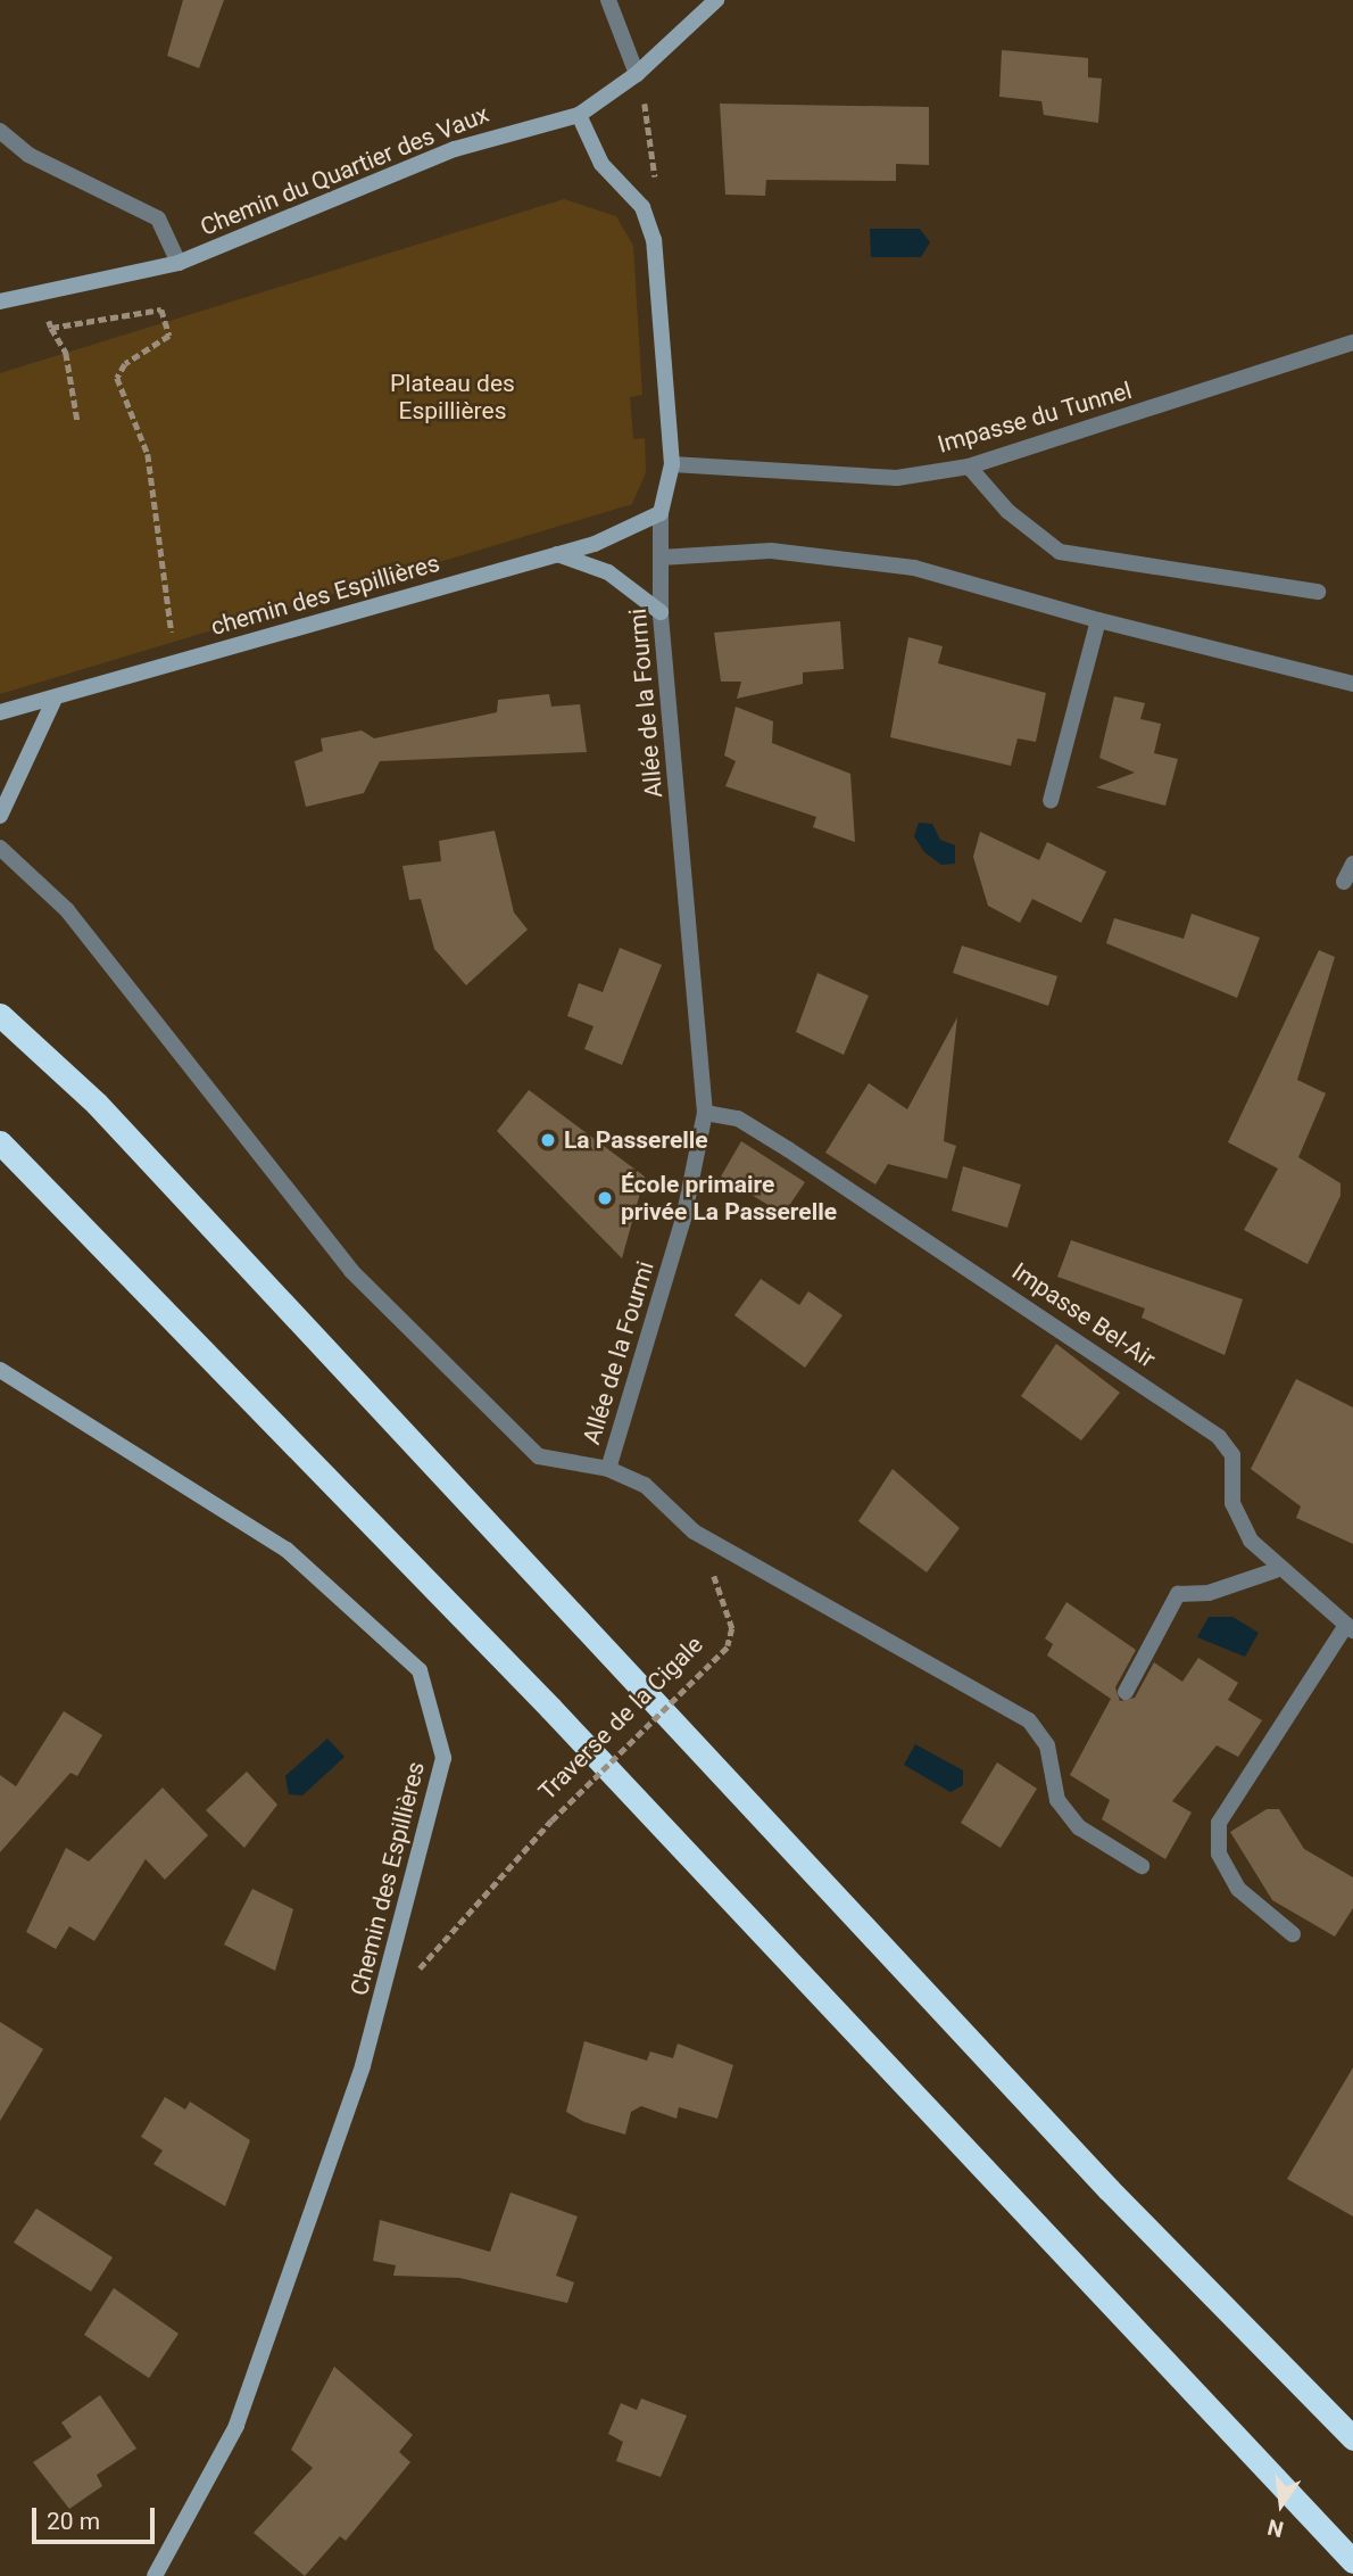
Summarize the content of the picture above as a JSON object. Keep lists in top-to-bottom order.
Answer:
{
  "streets": {
    "street": [
      "Chemin du Quartier des Vaux",
      "Impasse du Tunnel",
      "chemin des Espillières",
      "Allée de la Fourmi",
      "Impasse Bel-Air",
      "Chemin des Espillières"
    ],
    "path": ["Traverse de la Cigale"]
  },
  "crossings": [
    ["chemin des Espillières", "Allée de la Fourmi"],
    ["Allée de la Fourmi", "Impasse Bel-Air"],
    ["Traverse de la Cigale", "Chemin des Espillières"]
  ],
  "parks": ["Plateau des Espillières"],
  "places": ["La Passerelle", "École primaire privée La Passerelle"],
  "scale_bar": "20 m",
  "north": "bottom"
}
